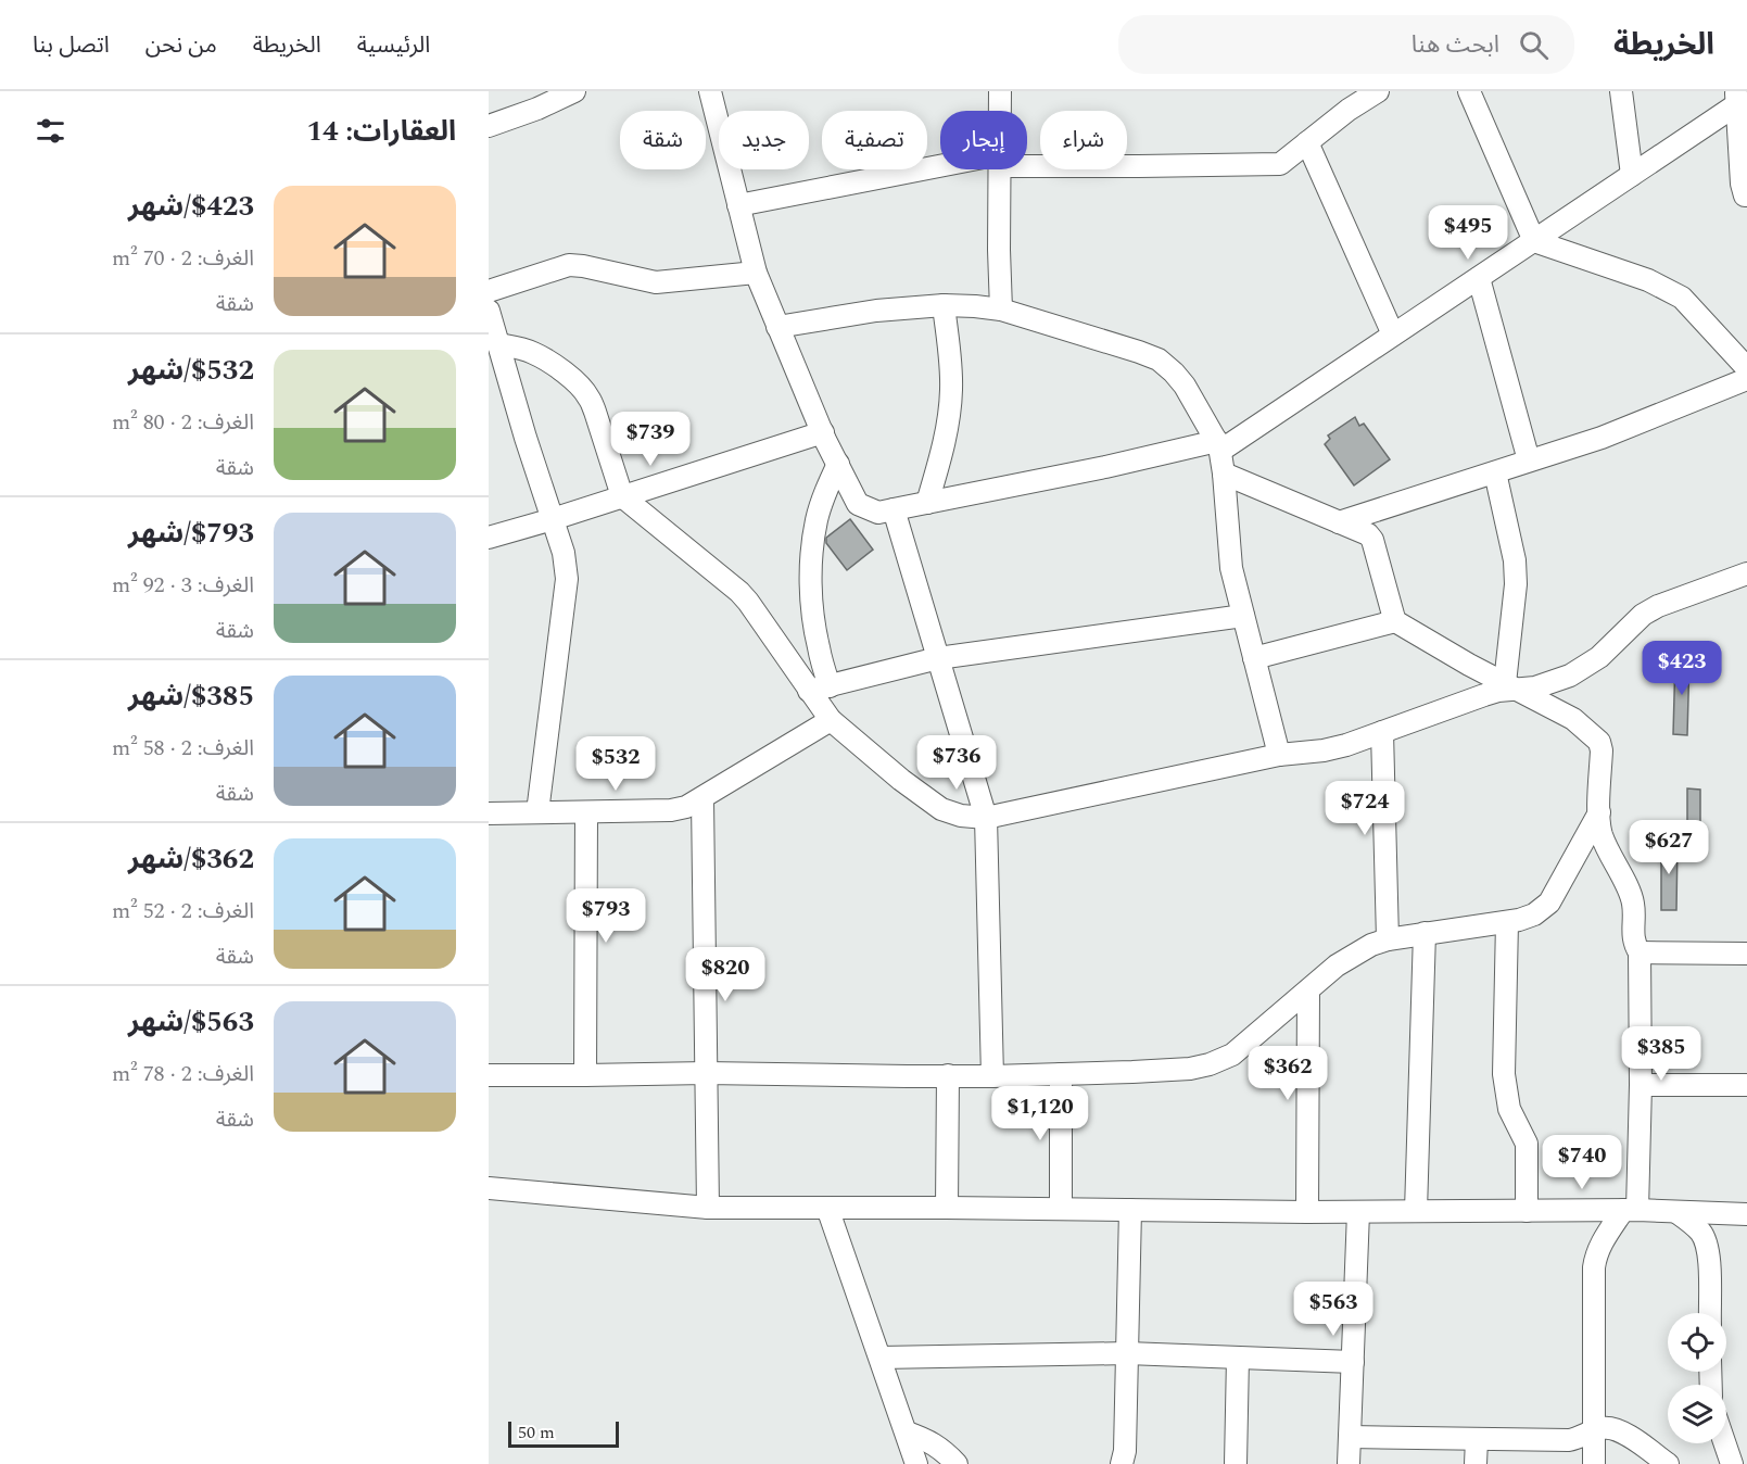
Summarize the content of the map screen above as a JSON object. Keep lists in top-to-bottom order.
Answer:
{
  "scale_bar": "50 m",
  "page": {
    "header": "الخريطة",
    "search": "ابحث هنا",
    "nav": [
      "الرئيسية",
      "الخريطة",
      "من نحن",
      "اتصل بنا"
    ],
    "heading": "العقارات: 14",
    "chip": [
      "شراء",
      "إيجار",
      "تصفية",
      "جديد",
      "شقة"
    ],
    "list": [
      {
        "name": "$423/شهر",
        "note": "الغرف: 2 · 70 m² · شقة"
      },
      {
        "name": "$532/شهر",
        "note": "الغرف: 2 · 80 m² · شقة"
      },
      {
        "name": "$793/شهر",
        "note": "الغرف: 3 · 92 m² · شقة"
      },
      {
        "name": "$385/شهر",
        "note": "الغرف: 2 · 58 m² · شقة"
      },
      {
        "name": "$362/شهر",
        "note": "الغرف: 2 · 52 m² · شقة"
      },
      {
        "name": "$563/شهر",
        "note": "الغرف: 2 · 78 m² · شقة"
      }
    ],
    "price": [
      "$495",
      "$739",
      "$423",
      "$736",
      "$532",
      "$724",
      "$627",
      "$793",
      "$820",
      "$385",
      "$362",
      "$1,120",
      "$740",
      "$563"
    ],
    "scale": "50 m"
  }
}
